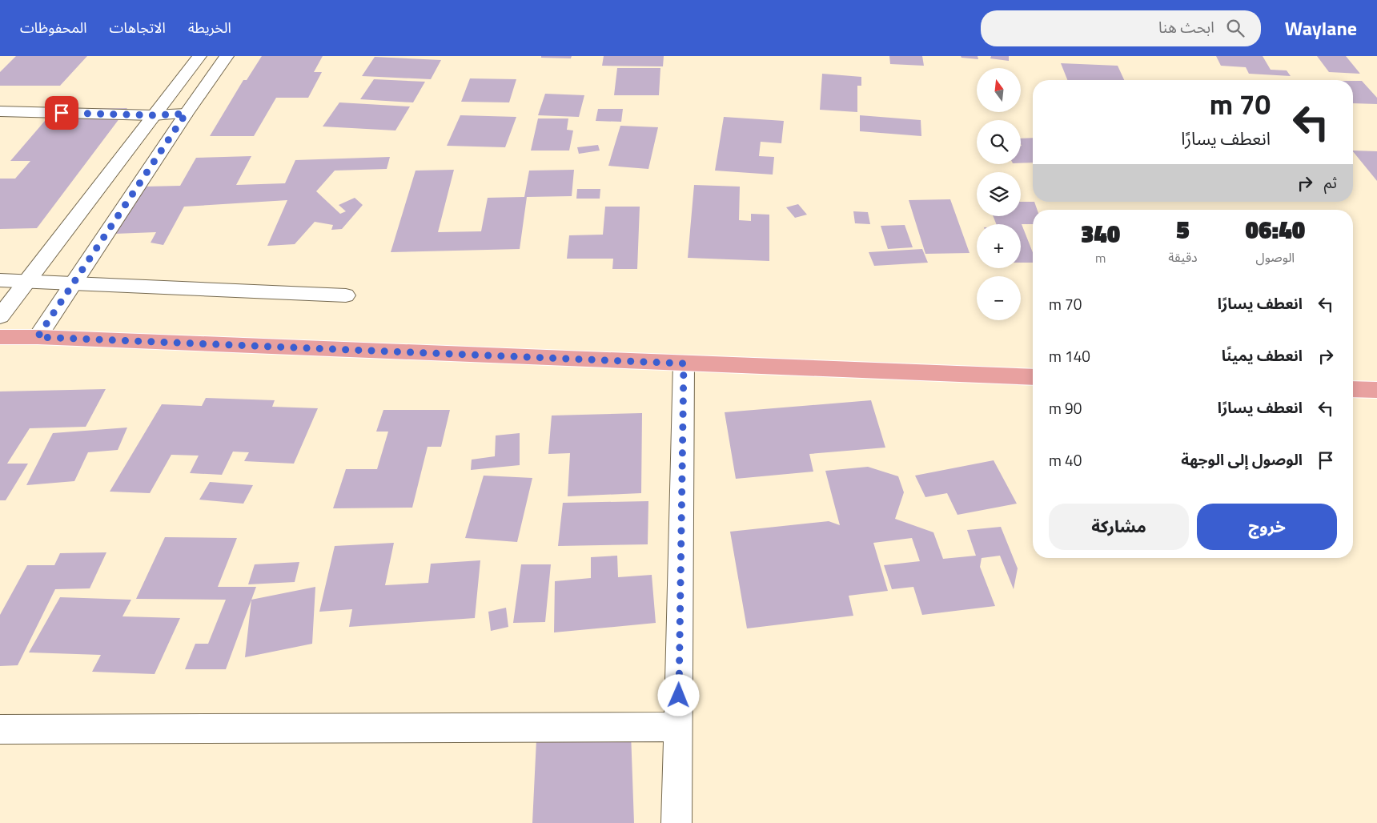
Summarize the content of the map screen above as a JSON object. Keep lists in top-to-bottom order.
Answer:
{
  "north": "top",
  "page": {
    "header": "Waylane",
    "search": "ابحث هنا",
    "nav": ["الخريطة", "الاتجاهات", "المحفوظات"],
    "map_buttons": ["+", "−"],
    "turn": ["70 m", "انعطف يسارًا"],
    "then": "ثم",
    "eta": [
      "06:40",
      "الوصول",
      "5",
      "دقيقة",
      "340",
      "m"
    ],
    "list": [
      {
        "name": "انعطف يسارًا",
        "value": "70 m"
      },
      {
        "name": "انعطف يمينًا",
        "value": "140 m"
      },
      {
        "name": "انعطف يسارًا",
        "value": "90 m"
      },
      {
        "name": "الوصول إلى الوجهة",
        "value": "40 m"
      }
    ],
    "buttons": ["خروج", "مشاركة"]
  }
}
